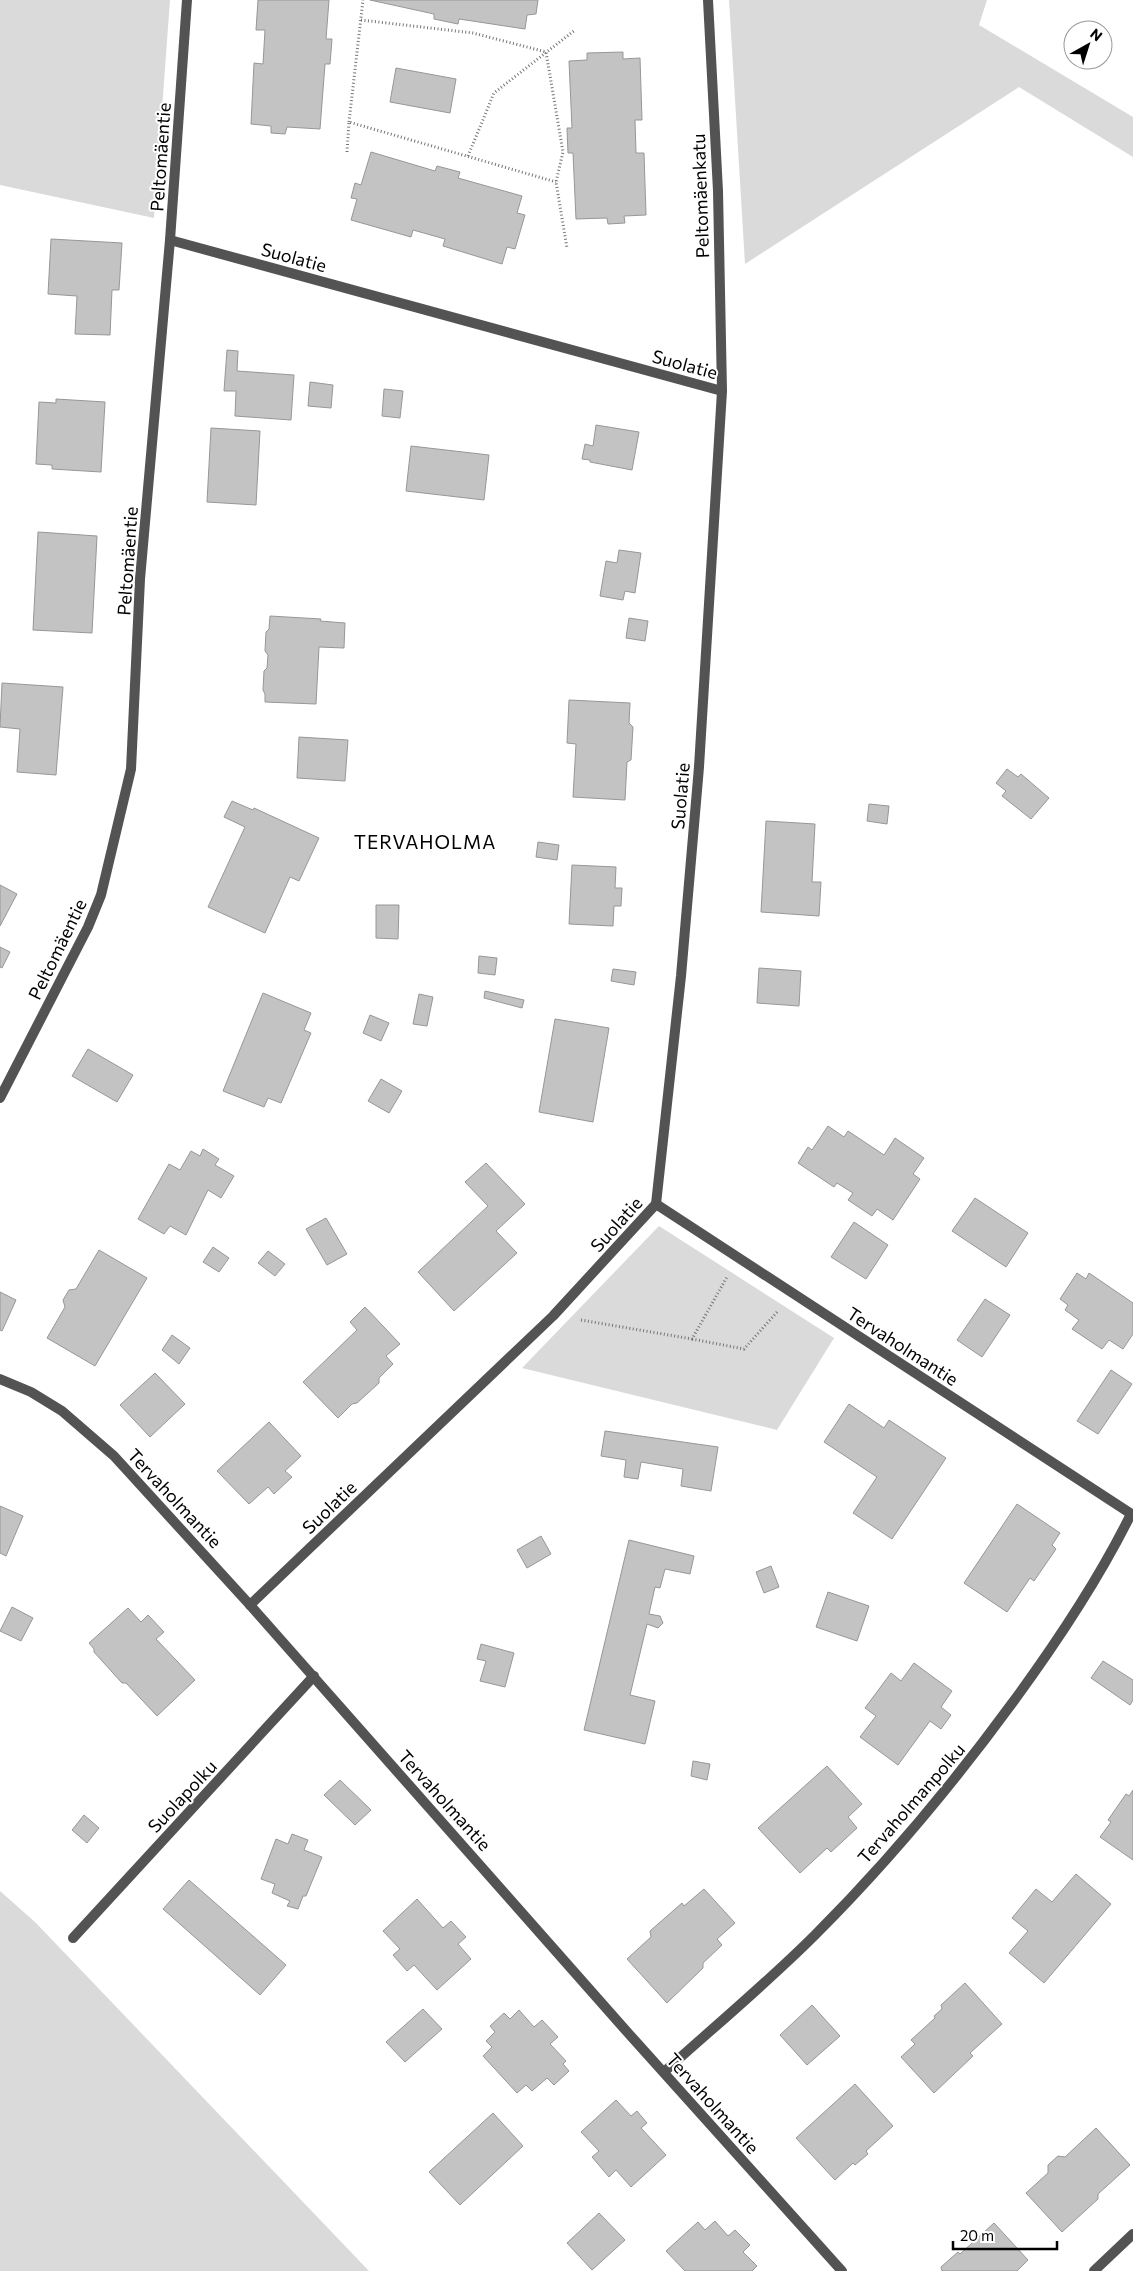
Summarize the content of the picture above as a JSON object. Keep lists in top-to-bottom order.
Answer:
{
  "streets": {
    "street": [
      "Peltomäentie",
      "Peltomäenkatu",
      "Suolatie",
      "Tervaholmantie",
      "Suolapolku",
      "Tervaholmanpolku"
    ]
  },
  "crossings": [
    ["Peltomäentie", "Suolatie"],
    ["Peltomäenkatu", "Suolatie"],
    ["Suolatie", "Tervaholmantie"],
    ["Tervaholmantie", "Suolapolku"],
    ["Tervaholmantie", "Tervaholmanpolku"]
  ],
  "districts": ["TERVAHOLMA"],
  "scale_bar": "20 m",
  "north": "top right"
}
